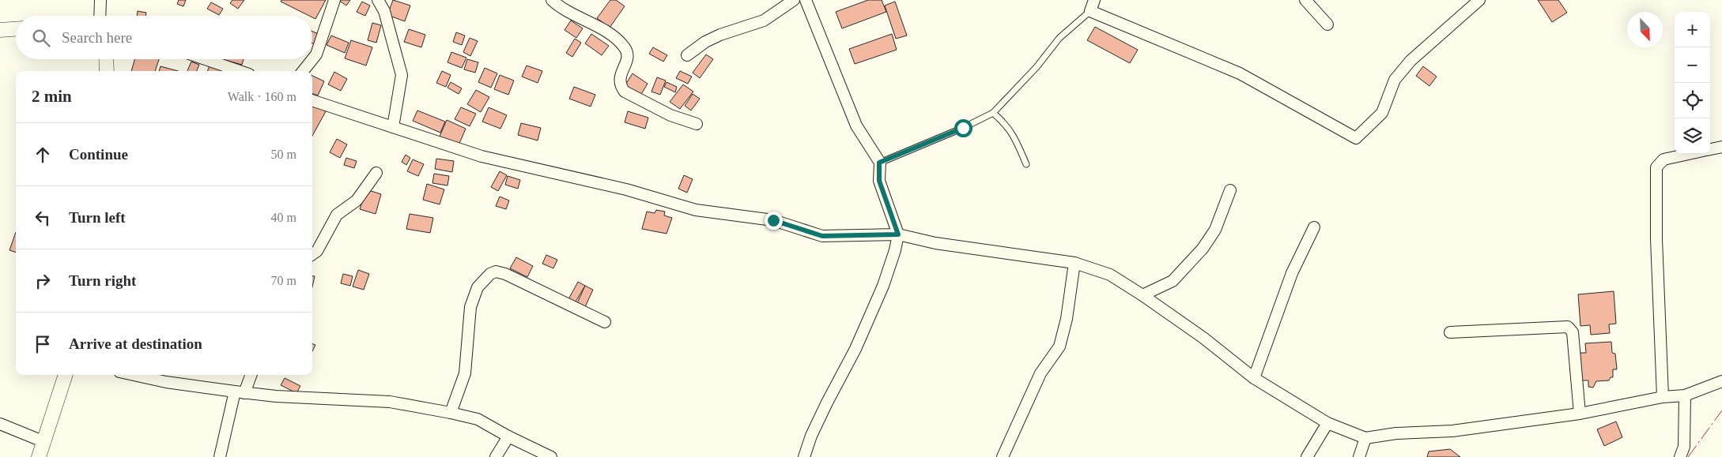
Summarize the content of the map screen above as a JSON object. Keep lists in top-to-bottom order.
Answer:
{
  "north": "bottom right",
  "page": {
    "map_buttons": ["+", "−"],
    "search": "Search here",
    "heading": ["2 min", "Walk · 160 m"],
    "list": [
      ["Continue", "50 m"],
      ["Turn left", "40 m"],
      ["Turn right", "70 m"],
      "Arrive at destination"
    ]
  }
}
